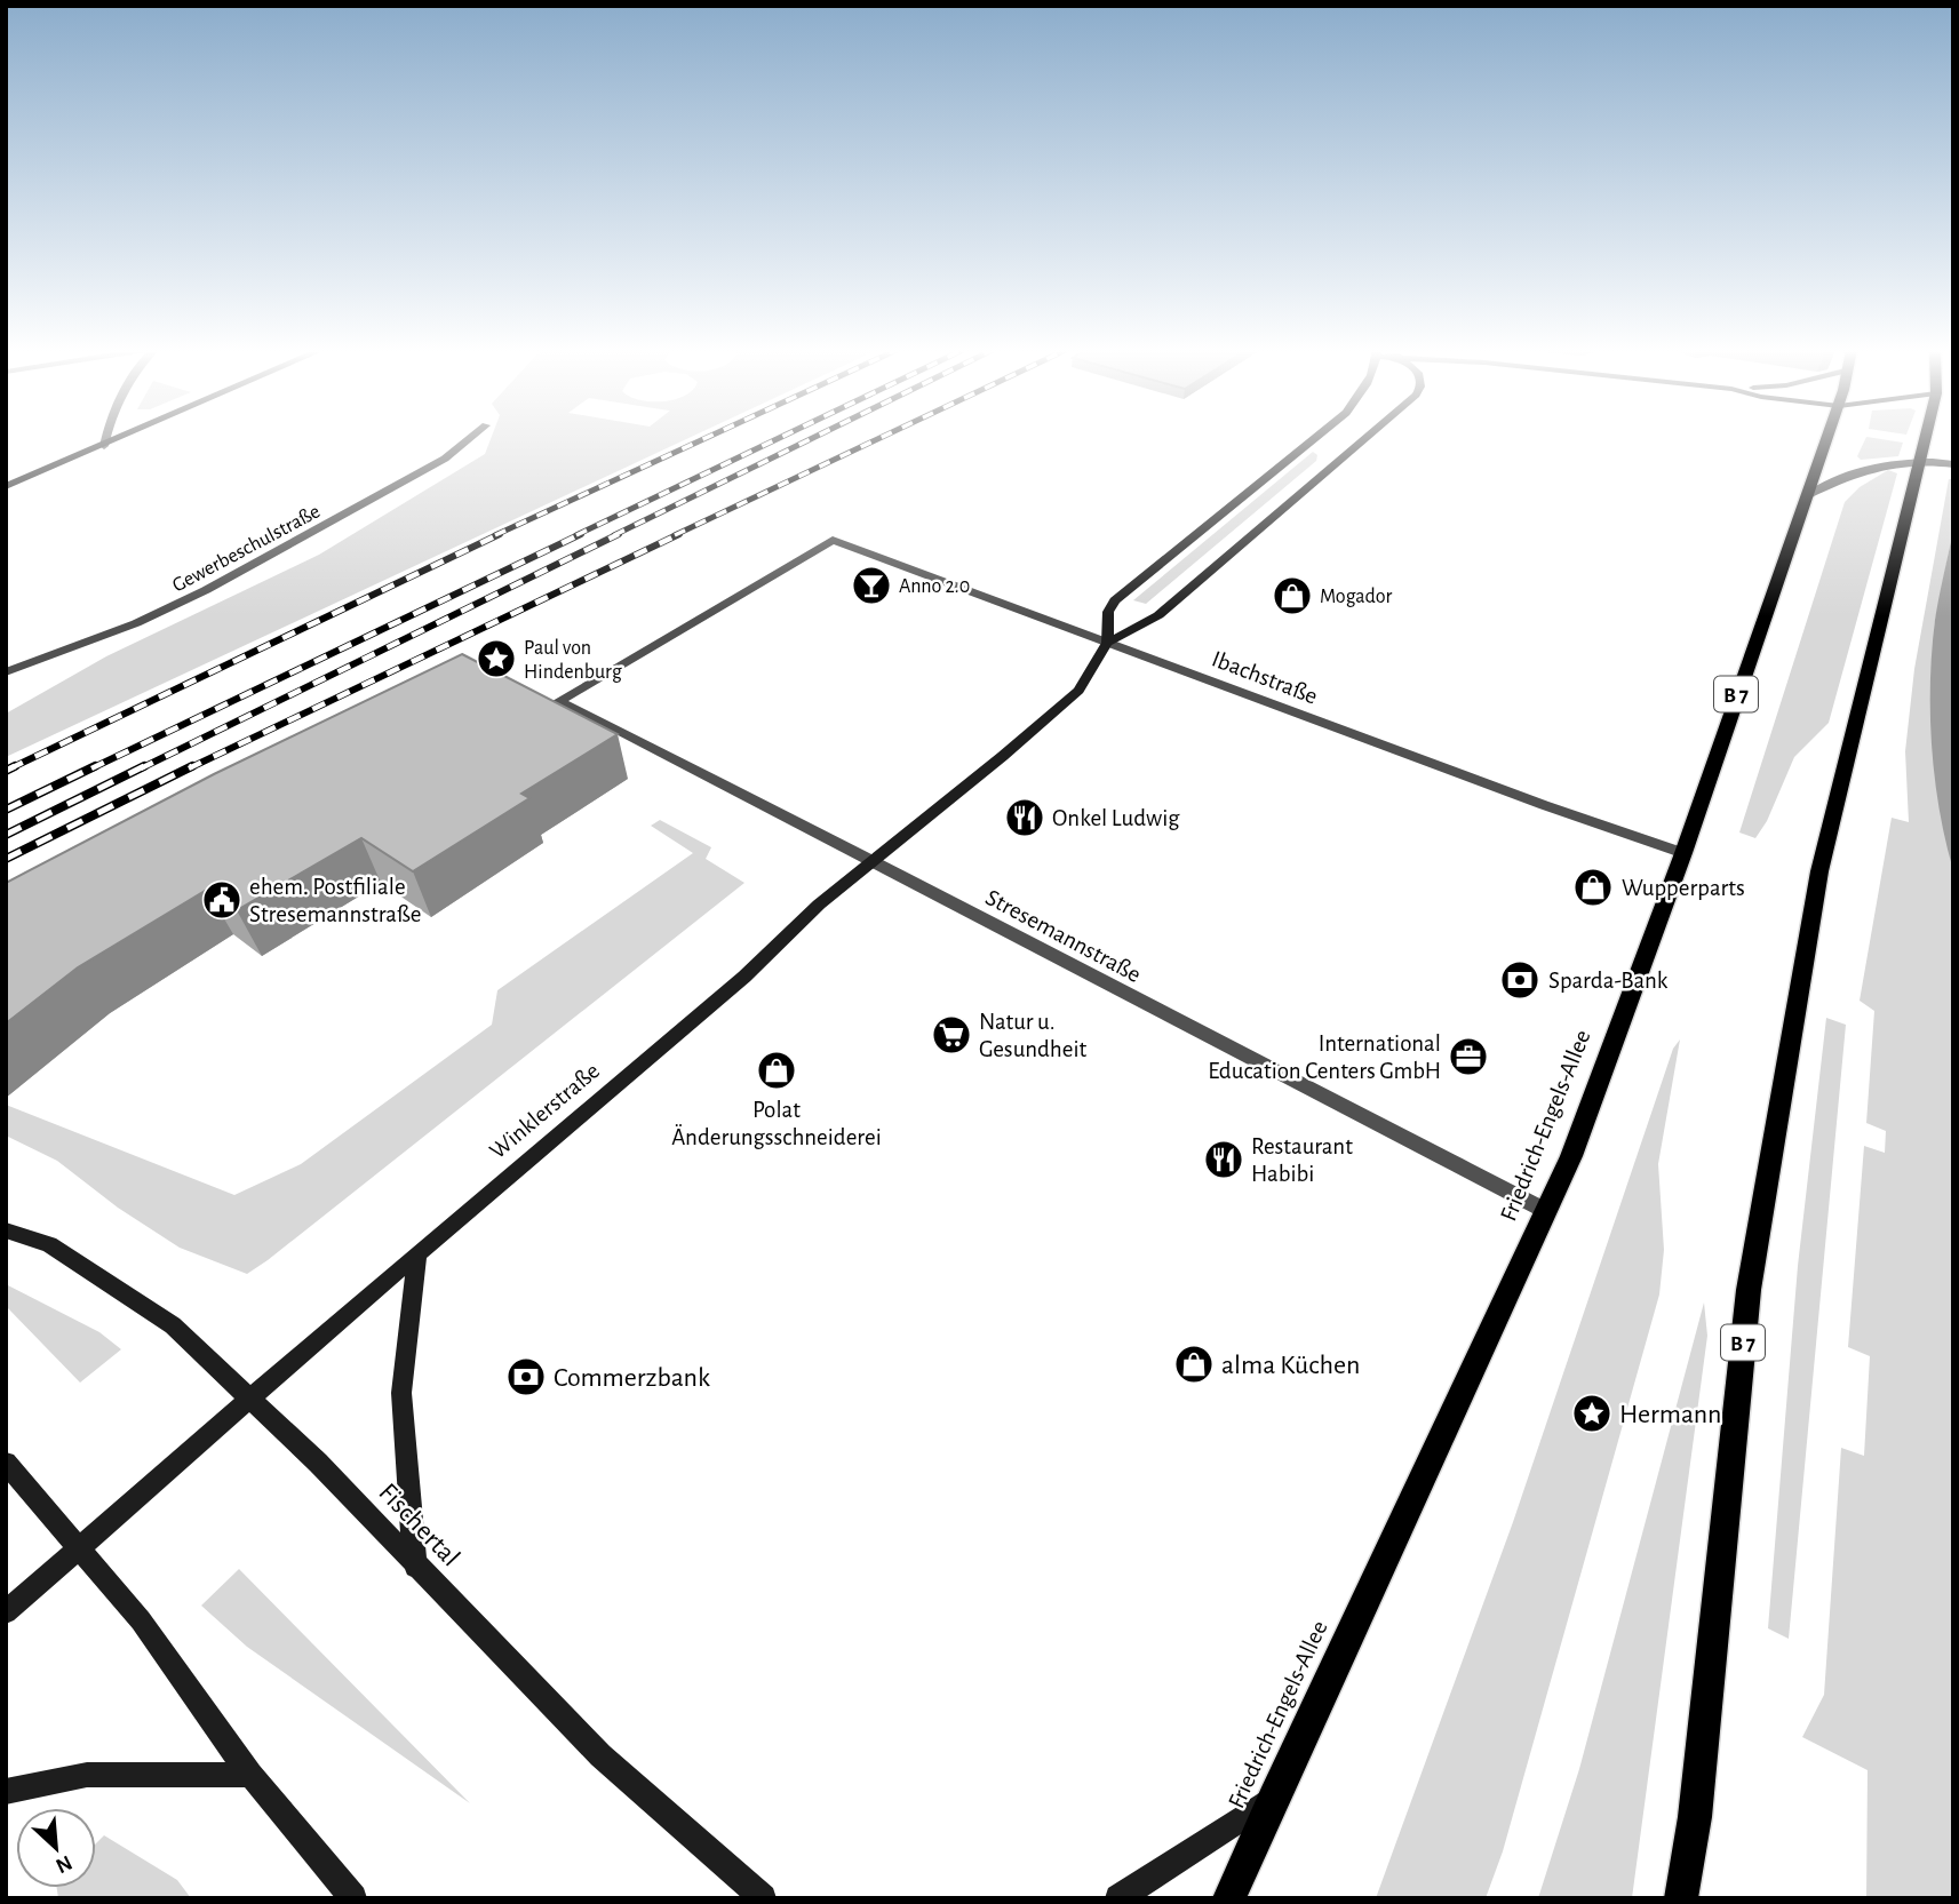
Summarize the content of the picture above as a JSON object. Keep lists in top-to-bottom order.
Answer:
{
  "streets": {
    "main road": [
      "B 7",
      "Winklerstraße",
      "Friedrich-Engels-Allee",
      "Fischertal"
    ],
    "street": ["Gewerbeschulstraße", "Ibachstraße", "Stresemannstraße"]
  },
  "crossings": [
    ["Ibachstraße", "Stresemannstraße"],
    ["Ibachstraße", "Winklerstraße"],
    ["Ibachstraße", "Friedrich-Engels-Allee"],
    ["Stresemannstraße", "Winklerstraße"],
    ["Stresemannstraße", "Friedrich-Engels-Allee"],
    ["Winklerstraße", "Fischertal"]
  ],
  "places": {
    "bar": ["Anno 2.0"],
    "shop": [
      "Mogador",
      "Wupperparts",
      "Polat Änderungsschneiderei",
      "alma Küchen"
    ],
    "place": ["Paul von Hindenburg", "Hermann"],
    "restaurant": ["Onkel Ludwig", "Restaurant Habibi"],
    "public building": ["ehem. Postfiliale Stresemannstraße"],
    "bank": ["Sparda-Bank", "Commerzbank"],
    "supermarket": ["Natur u. Gesundheit"],
    "office": ["International Education Centers GmbH"]
  },
  "north": "bottom right"
}
